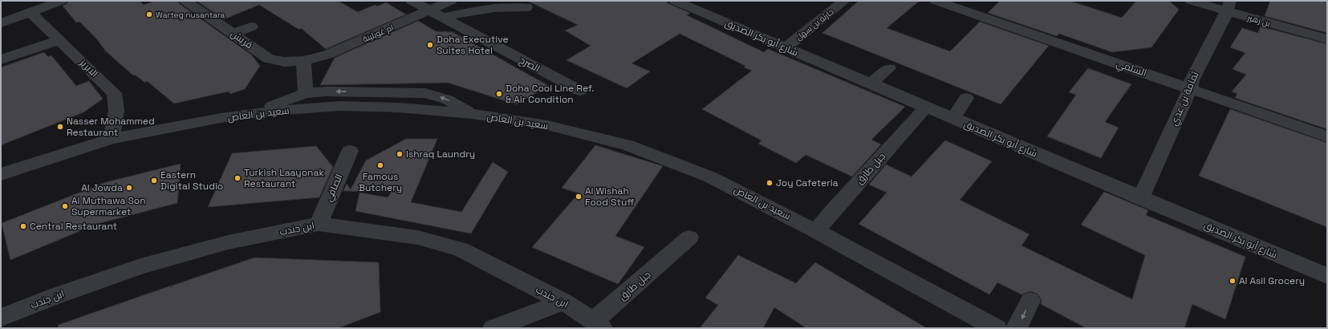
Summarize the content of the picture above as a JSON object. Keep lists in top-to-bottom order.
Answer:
{
  "streets": {
    "street": [
      "بن زهير",
      "حارثة بن سهل",
      "ام غويلينة",
      "شارع أبو بكر الصديق",
      "قريش",
      "الصرح",
      "الابريز",
      "السلمي",
      "ثمامة بن عدي",
      "سعيد بن العاص",
      "جبل طارق",
      "الصافي",
      "ابن جندب"
    ]
  },
  "crossings": [
    ["بن زهير", "ثمامة بن عدي"],
    ["حارثة بن سهل", "شارع أبو بكر الصديق"],
    ["ام غويلينة", "قريش"],
    ["ام غويلينة", "الصرح"],
    ["شارع أبو بكر الصديق", "ثمامة بن عدي"],
    ["شارع أبو بكر الصديق", "جبل طارق"],
    ["الابريز", "سعيد بن العاص"],
    ["السلمي", "ثمامة بن عدي"],
    ["سعيد بن العاص", "جبل طارق"],
    ["جبل طارق", "ابن جندب"],
    ["الصافي", "ابن جندب"]
  ],
  "places": [
    "Warteg nusantara",
    "Doha Executive Suites Hotel",
    "Doha Cool Line Ref. & Air Condition",
    "Nasser Mohammed Restaurant",
    "Ishraq Laundry",
    "Famous Butchery",
    "Turkish Laayonak Restaurant",
    "Eastern Digital Studio",
    "Joy Cafeteria",
    "Al Jowda",
    "Al Wishah Food Stuff",
    "Al Muthawa Son Supermarket",
    "Central Restaurant",
    "Al Asil Grocery"
  ]
}
